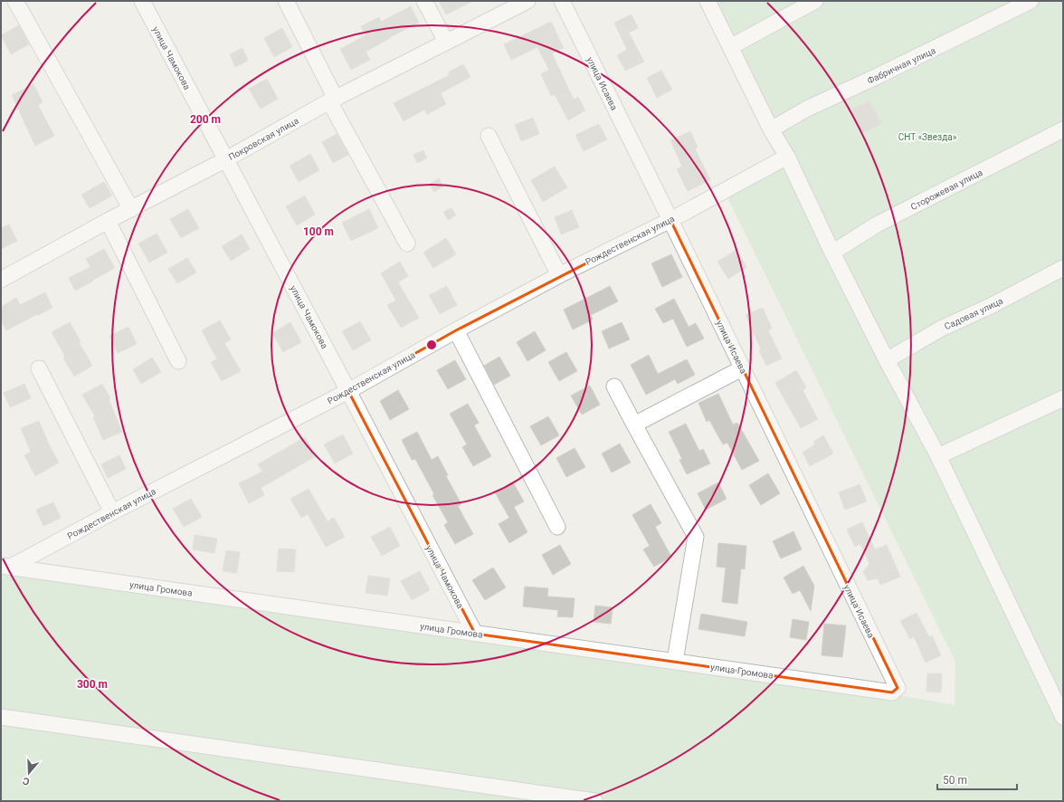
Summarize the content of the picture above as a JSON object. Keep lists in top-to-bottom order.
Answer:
{
  "streets": {
    "street": [
      "улица Чамокова",
      "Фабричная улица",
      "улица Исаева",
      "Покровская улица",
      "Сторожевая улица",
      "Рождественская улица",
      "Садовая улица",
      "улица Громова"
    ]
  },
  "crossings": [
    ["улица Чамокова", "Покровская улица"],
    ["улица Чамокова", "Рождественская улица"],
    ["улица Чамокова", "улица Громова"],
    ["улица Исаева", "Рождественская улица"],
    ["улица Исаева", "улица Громова"],
    ["Рождественская улица", "улица Громова"]
  ],
  "parks": ["СНТ «Звезда»"],
  "scale_bar": "50 m",
  "north": "bottom",
  "rings": ["200 m", "100 m", "300 m"]
}
